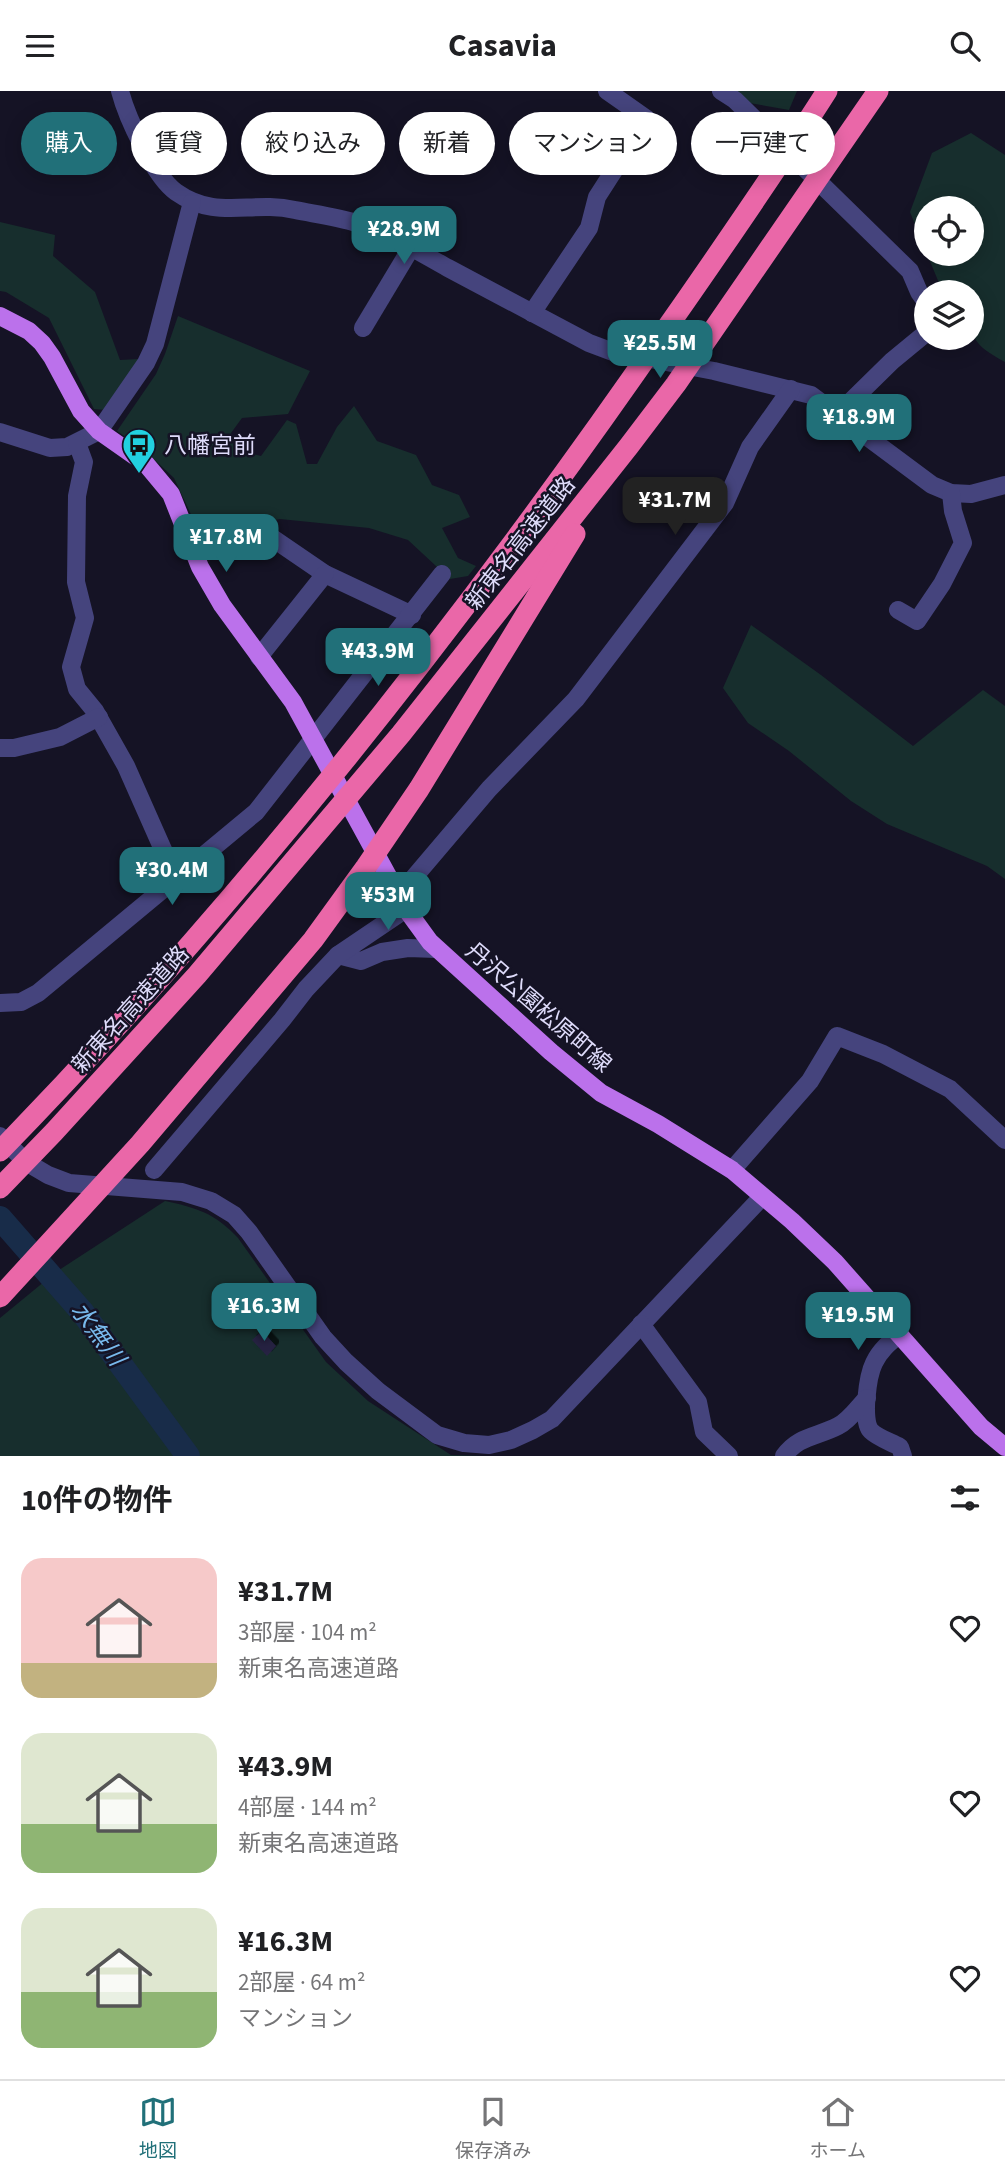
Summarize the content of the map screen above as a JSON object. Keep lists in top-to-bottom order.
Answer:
{
  "streets": {
    "highway": ["新東名高速道路"],
    "main road": ["丹沢公園松原町線"]
  },
  "water": ["水無川"],
  "places": {
    "bus stop": ["八幡宮前"]
  },
  "page": {
    "header": "Casavia",
    "chip": [
      "購入",
      "賃貸",
      "絞り込み",
      "新着",
      "マンション",
      "一戸建て"
    ],
    "price": [
      "¥28.9M",
      "¥25.5M",
      "¥18.9M",
      "¥31.7M",
      "¥17.8M",
      "¥43.9M",
      "¥30.4M",
      "¥53M",
      "¥16.3M",
      "¥19.5M"
    ],
    "heading": "10件の物件",
    "list": [
      {
        "name": "¥31.7M",
        "note": "3部屋 · 104 m² · 新東名高速道路"
      },
      {
        "name": "¥43.9M",
        "note": "4部屋 · 144 m² · 新東名高速道路"
      },
      {
        "name": "¥16.3M",
        "note": "2部屋 · 64 m² · マンション"
      }
    ],
    "tabs": ["地図", "保存済み", "ホーム"]
  }
}
